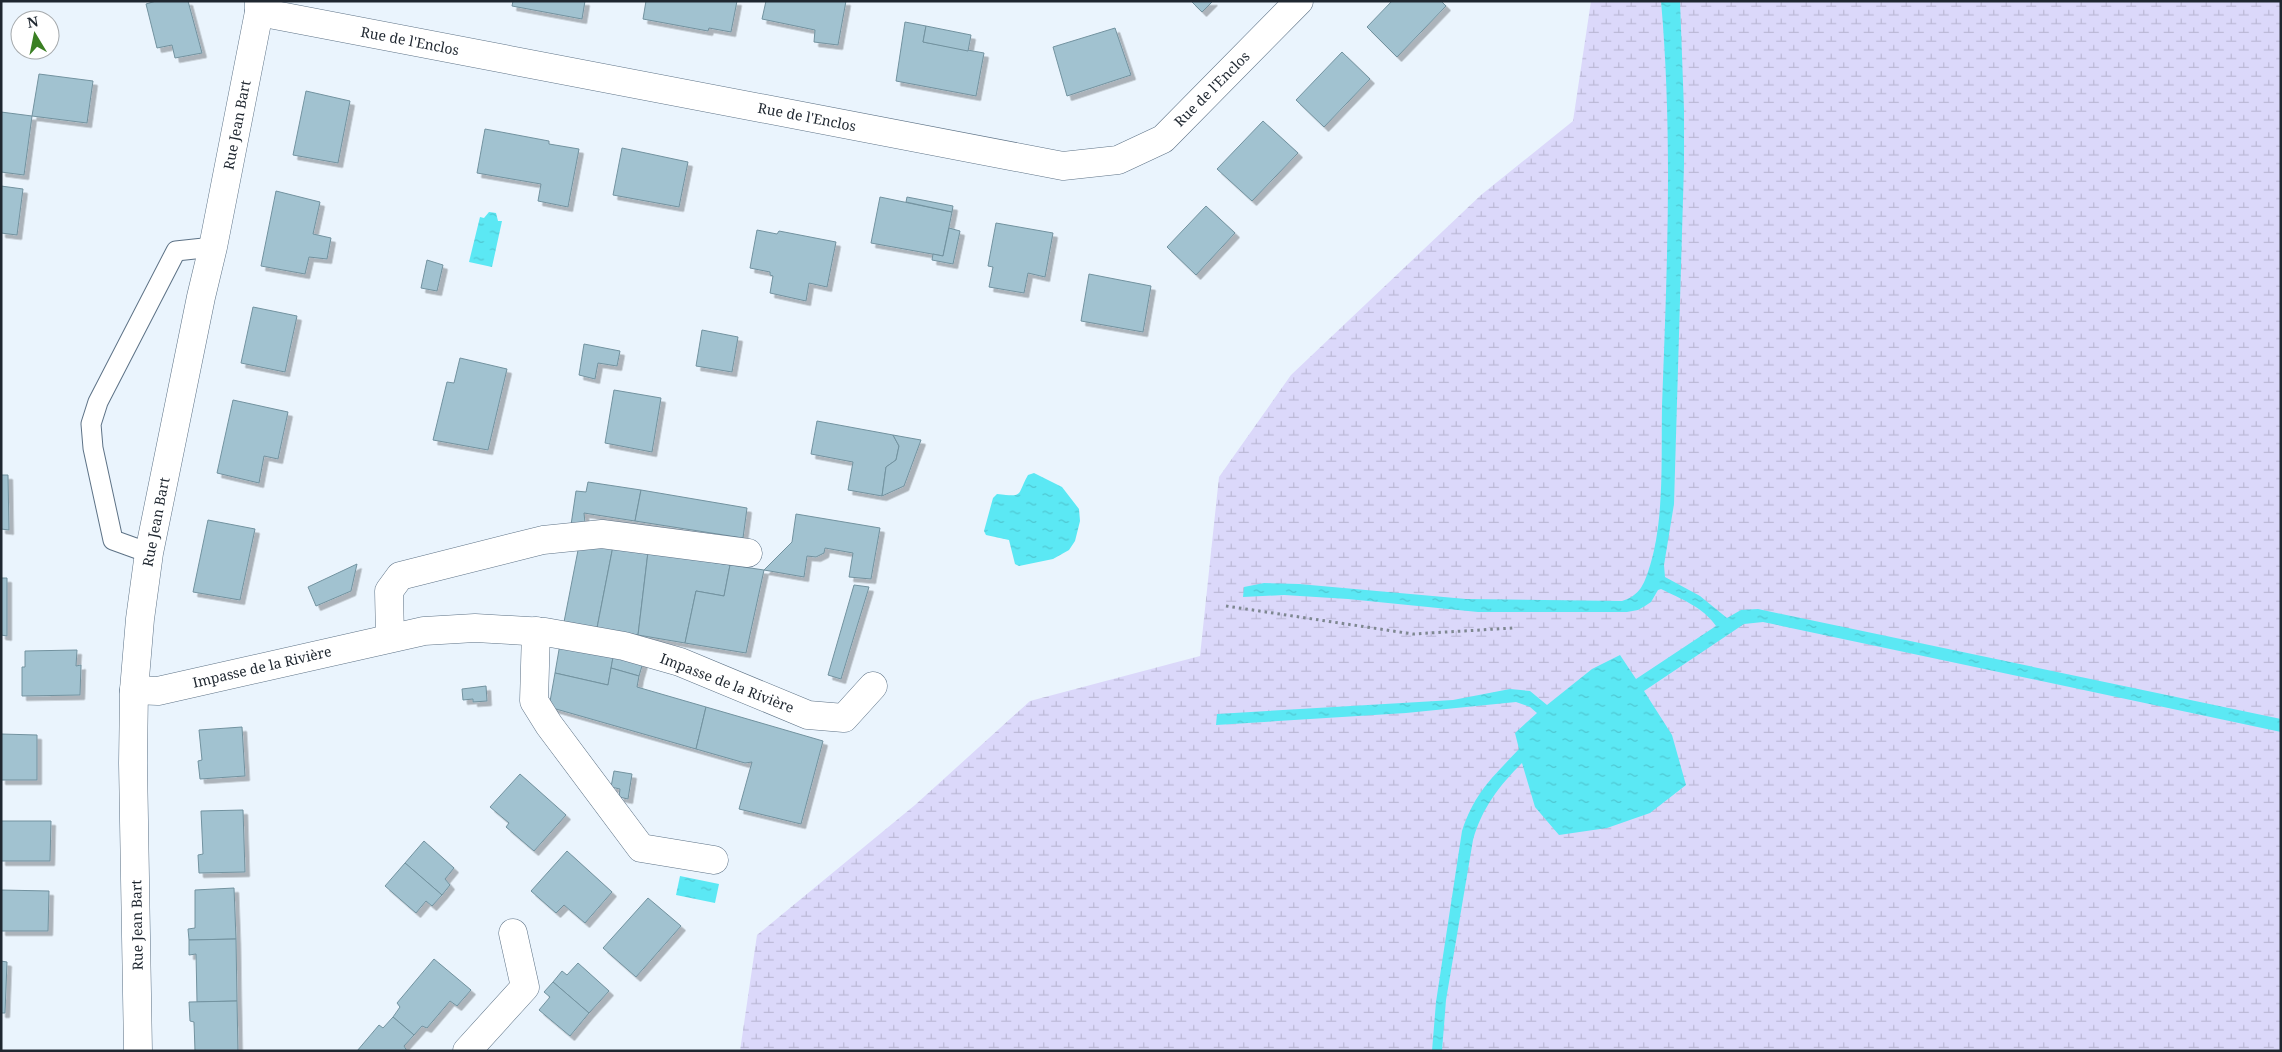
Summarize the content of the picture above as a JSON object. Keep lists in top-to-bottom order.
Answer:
{
  "streets": {
    "street": ["Rue de l'Enclos", "Rue Jean Bart", "Impasse de la Rivière"]
  },
  "crossings": [
    ["Rue de l'Enclos", "Rue Jean Bart"],
    ["Rue Jean Bart", "Impasse de la Rivière"]
  ],
  "north": "top"
}
